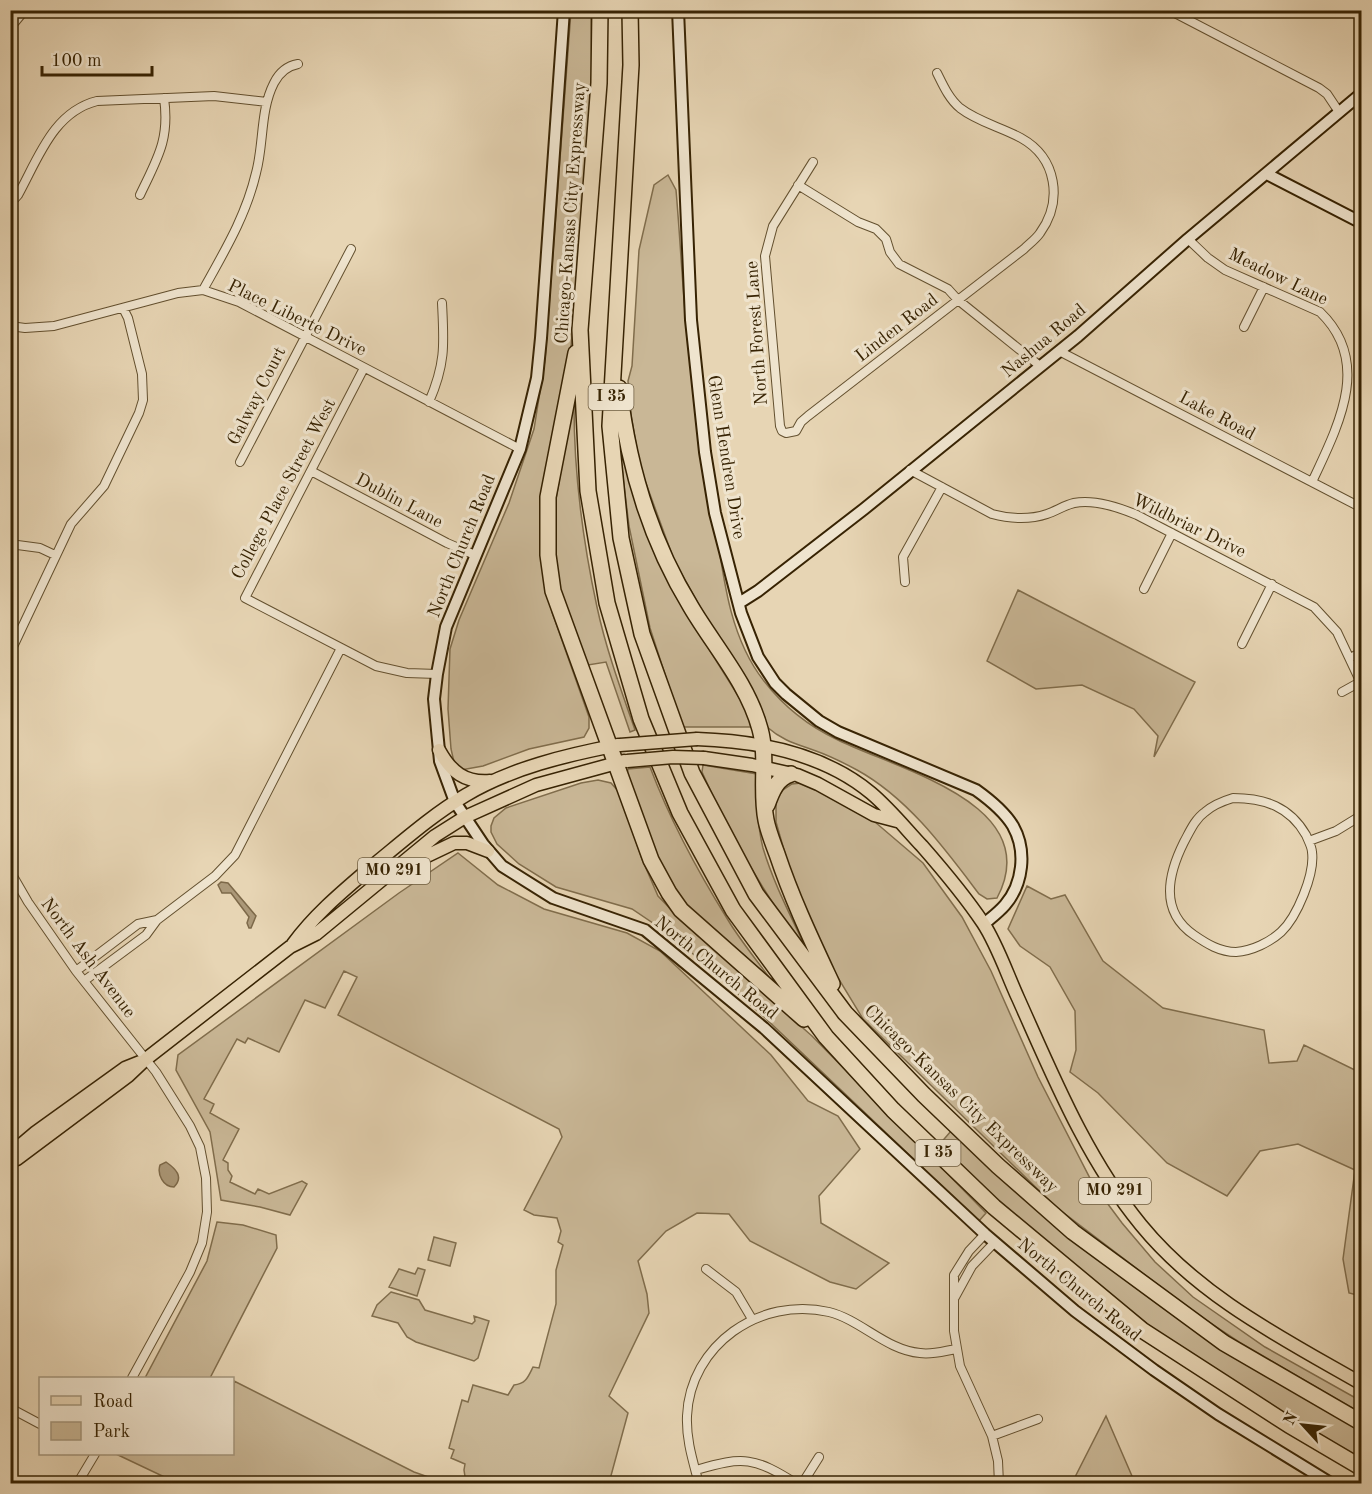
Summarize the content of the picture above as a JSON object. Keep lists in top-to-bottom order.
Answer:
{
  "streets": {
    "highway": ["Chicago-Kansas City Expressway", "I 35"],
    "main road": ["MO 291"],
    "street": [
      "Meadow Lane",
      "Place Liberte Drive",
      "Linden Road",
      "North Forest Lane",
      "Nashua Road",
      "Galway Court",
      "Lake Road",
      "Glenn Hendren Drive",
      "College Place Street West",
      "Dublin Lane",
      "Wildbriar Drive",
      "North Church Road",
      "North Ash Avenue"
    ]
  },
  "crossings": [
    ["Meadow Lane", "Nashua Road"],
    ["Meadow Lane", "Lake Road"],
    ["Place Liberte Drive", "Galway Court"],
    ["Place Liberte Drive", "College Place Street West"],
    ["Place Liberte Drive", "North Church Road"],
    ["Linden Road", "North Forest Lane"],
    ["Nashua Road", "Lake Road"],
    ["Nashua Road", "Glenn Hendren Drive"],
    ["Nashua Road", "Wildbriar Drive"],
    ["Glenn Hendren Drive", "MO 291"],
    ["College Place Street West", "Dublin Lane"],
    ["College Place Street West", "North Church Road"],
    ["Dublin Lane", "North Church Road"],
    ["North Church Road", "MO 291"],
    ["MO 291", "North Ash Avenue"]
  ],
  "legend": ["Road", "Park"],
  "scale_bar": "100 m",
  "north": "top left"
}
